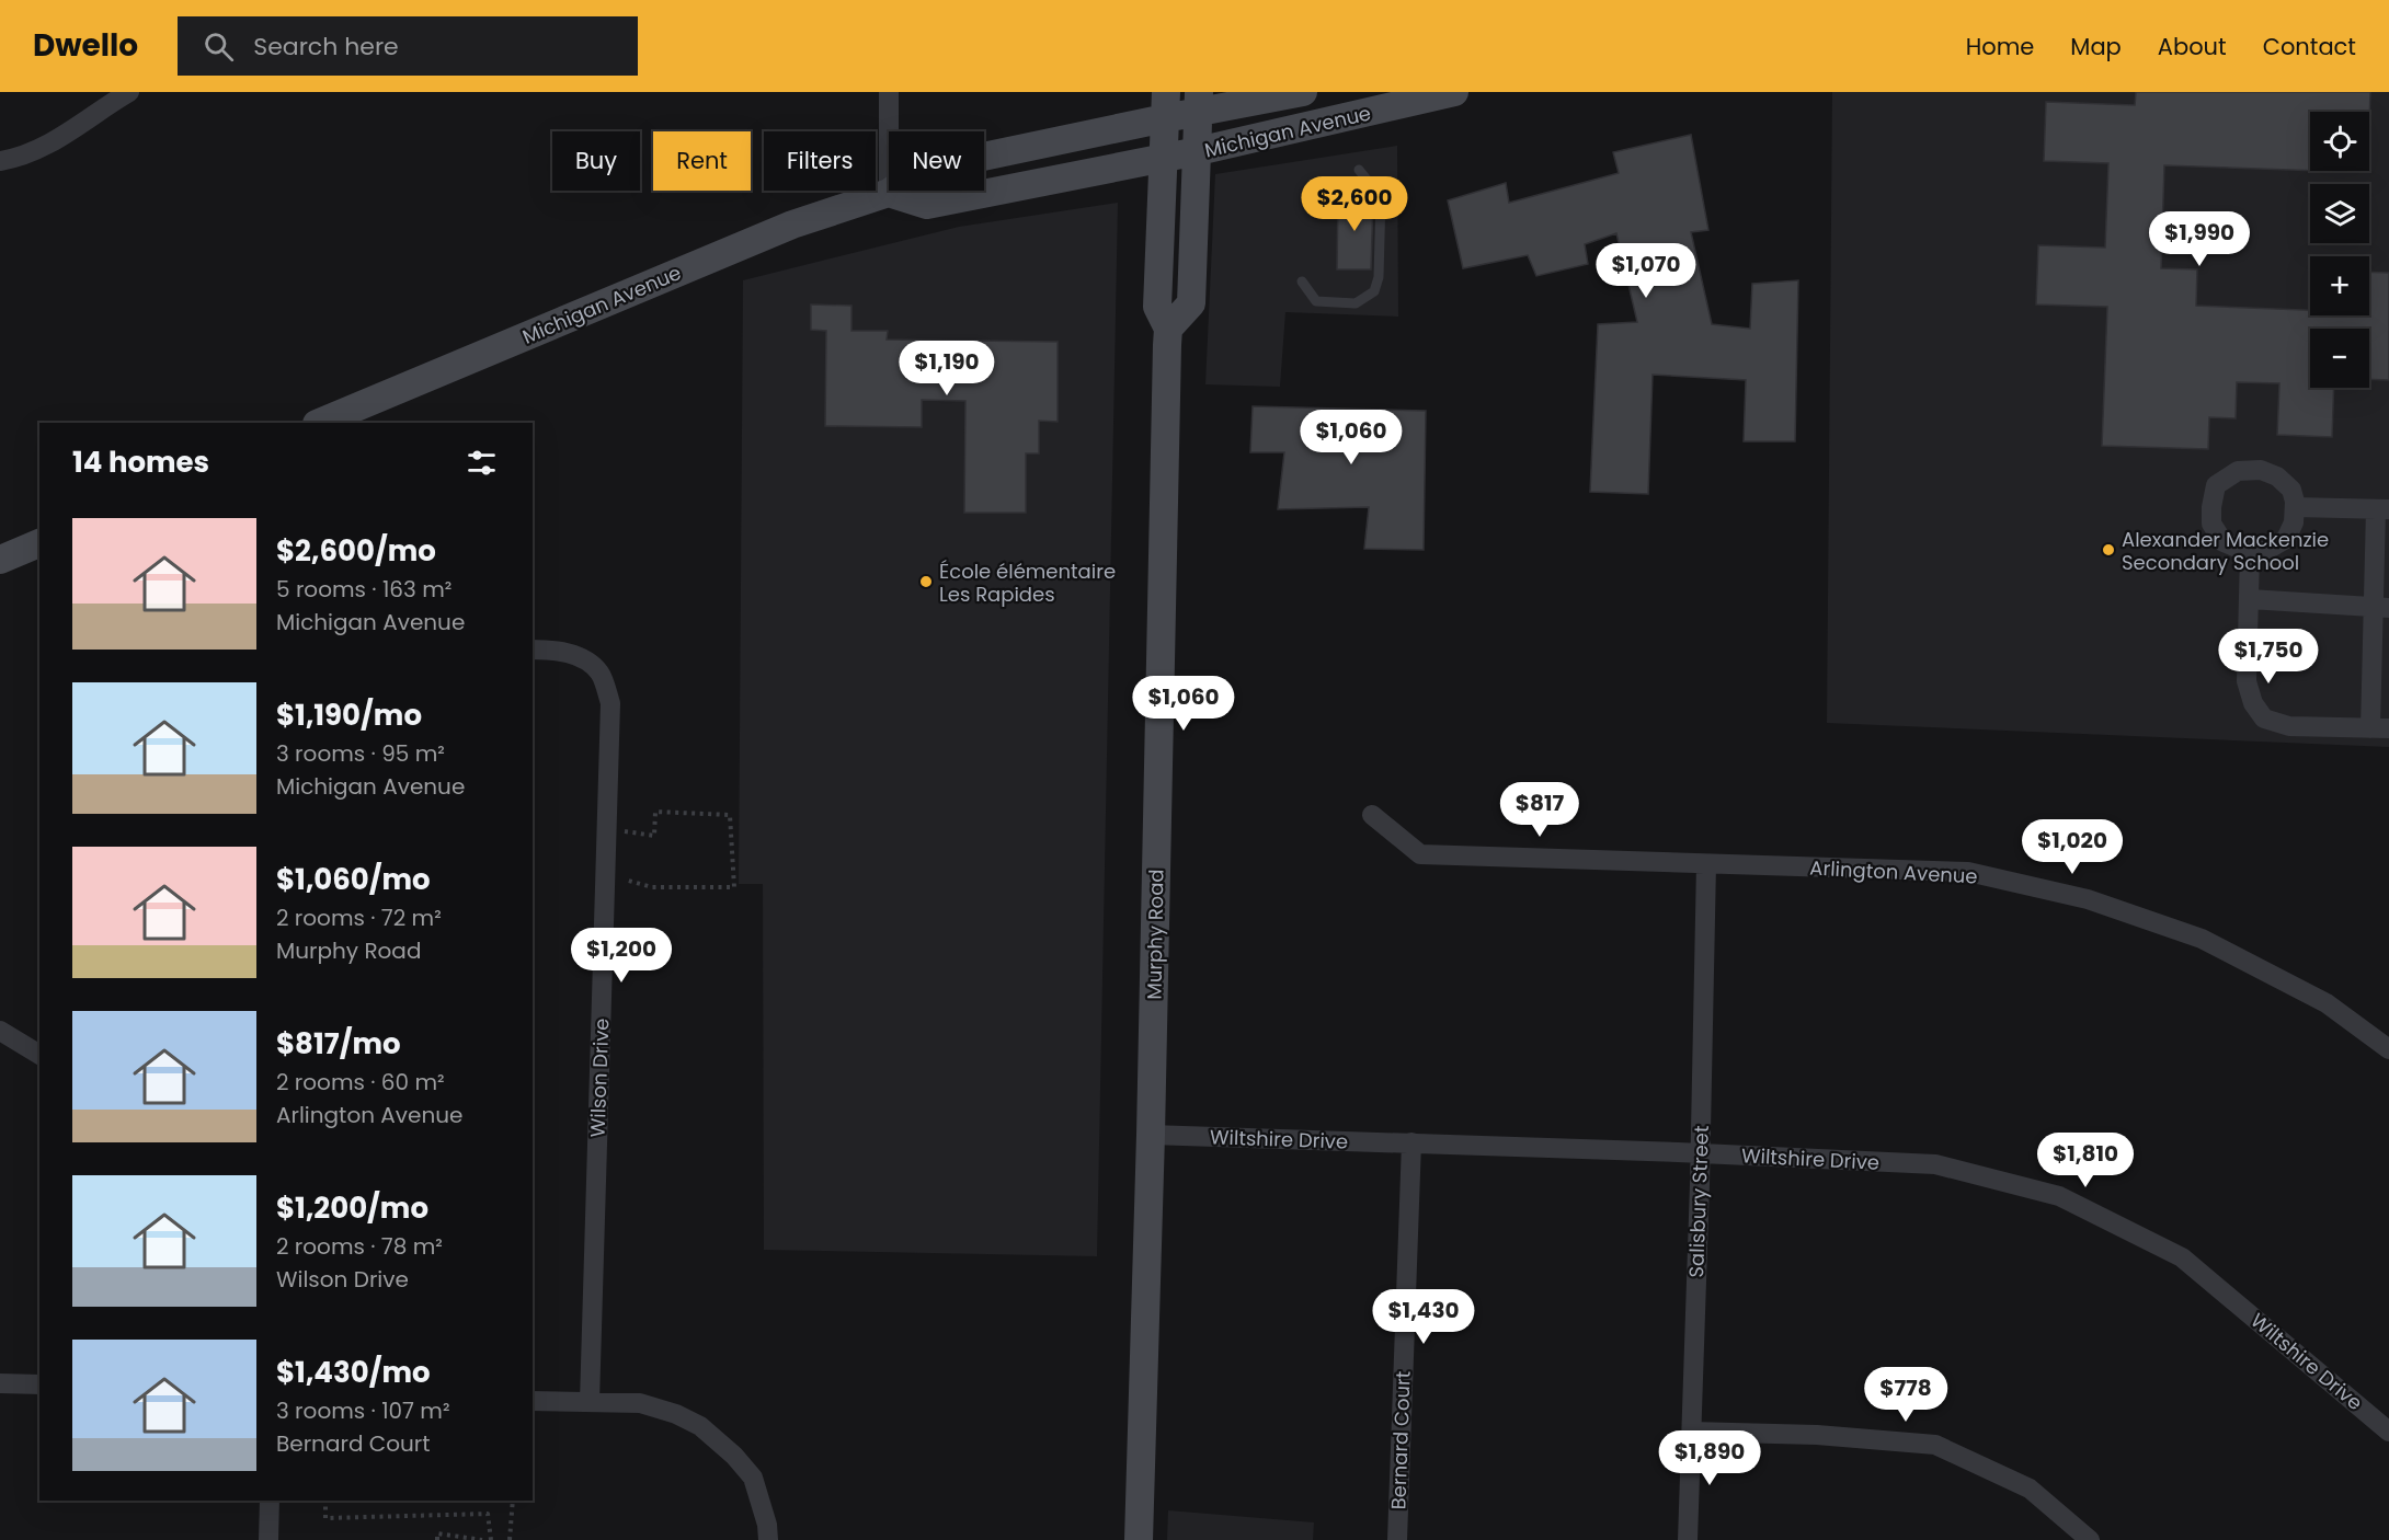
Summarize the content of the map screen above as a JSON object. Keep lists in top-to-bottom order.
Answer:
{
  "streets": {
    "main road": ["Michigan Avenue", "Murphy Road"],
    "street": [
      "Arlington Avenue",
      "Wilson Drive",
      "Wiltshire Drive",
      "Salisbury Street",
      "Bernard Court"
    ]
  },
  "crossings": [
    ["Michigan Avenue", "Murphy Road"],
    ["Arlington Avenue", "Salisbury Street"],
    ["Murphy Road", "Wiltshire Drive"],
    ["Wiltshire Drive", "Salisbury Street"],
    ["Wiltshire Drive", "Bernard Court"]
  ],
  "places": ["Alexander Mackenzie Secondary School", "École élémentaire Les Rapides"],
  "page": {
    "header": "Dwello",
    "search": "Search here",
    "nav": [
      "Home",
      "Map",
      "About",
      "Contact"
    ],
    "map_buttons": ["+", "−"],
    "chip": [
      "Buy",
      "Rent",
      "Filters",
      "New"
    ],
    "price": [
      "$2,600",
      "$1,990",
      "$1,070",
      "$1,190",
      "$1,060",
      "$1,750",
      "$1,060",
      "$817",
      "$1,020",
      "$1,200",
      "$1,810",
      "$1,430",
      "$778",
      "$1,890"
    ],
    "heading": "14 homes",
    "list": [
      {
        "name": "$2,600/mo",
        "note": "5 rooms · 163 m² · Michigan Avenue"
      },
      {
        "name": "$1,190/mo",
        "note": "3 rooms · 95 m² · Michigan Avenue"
      },
      {
        "name": "$1,060/mo",
        "note": "2 rooms · 72 m² · Murphy Road"
      },
      {
        "name": "$817/mo",
        "note": "2 rooms · 60 m² · Arlington Avenue"
      },
      {
        "name": "$1,200/mo",
        "note": "2 rooms · 78 m² · Wilson Drive"
      },
      {
        "name": "$1,430/mo",
        "note": "3 rooms · 107 m² · Bernard Court"
      }
    ]
  }
}
